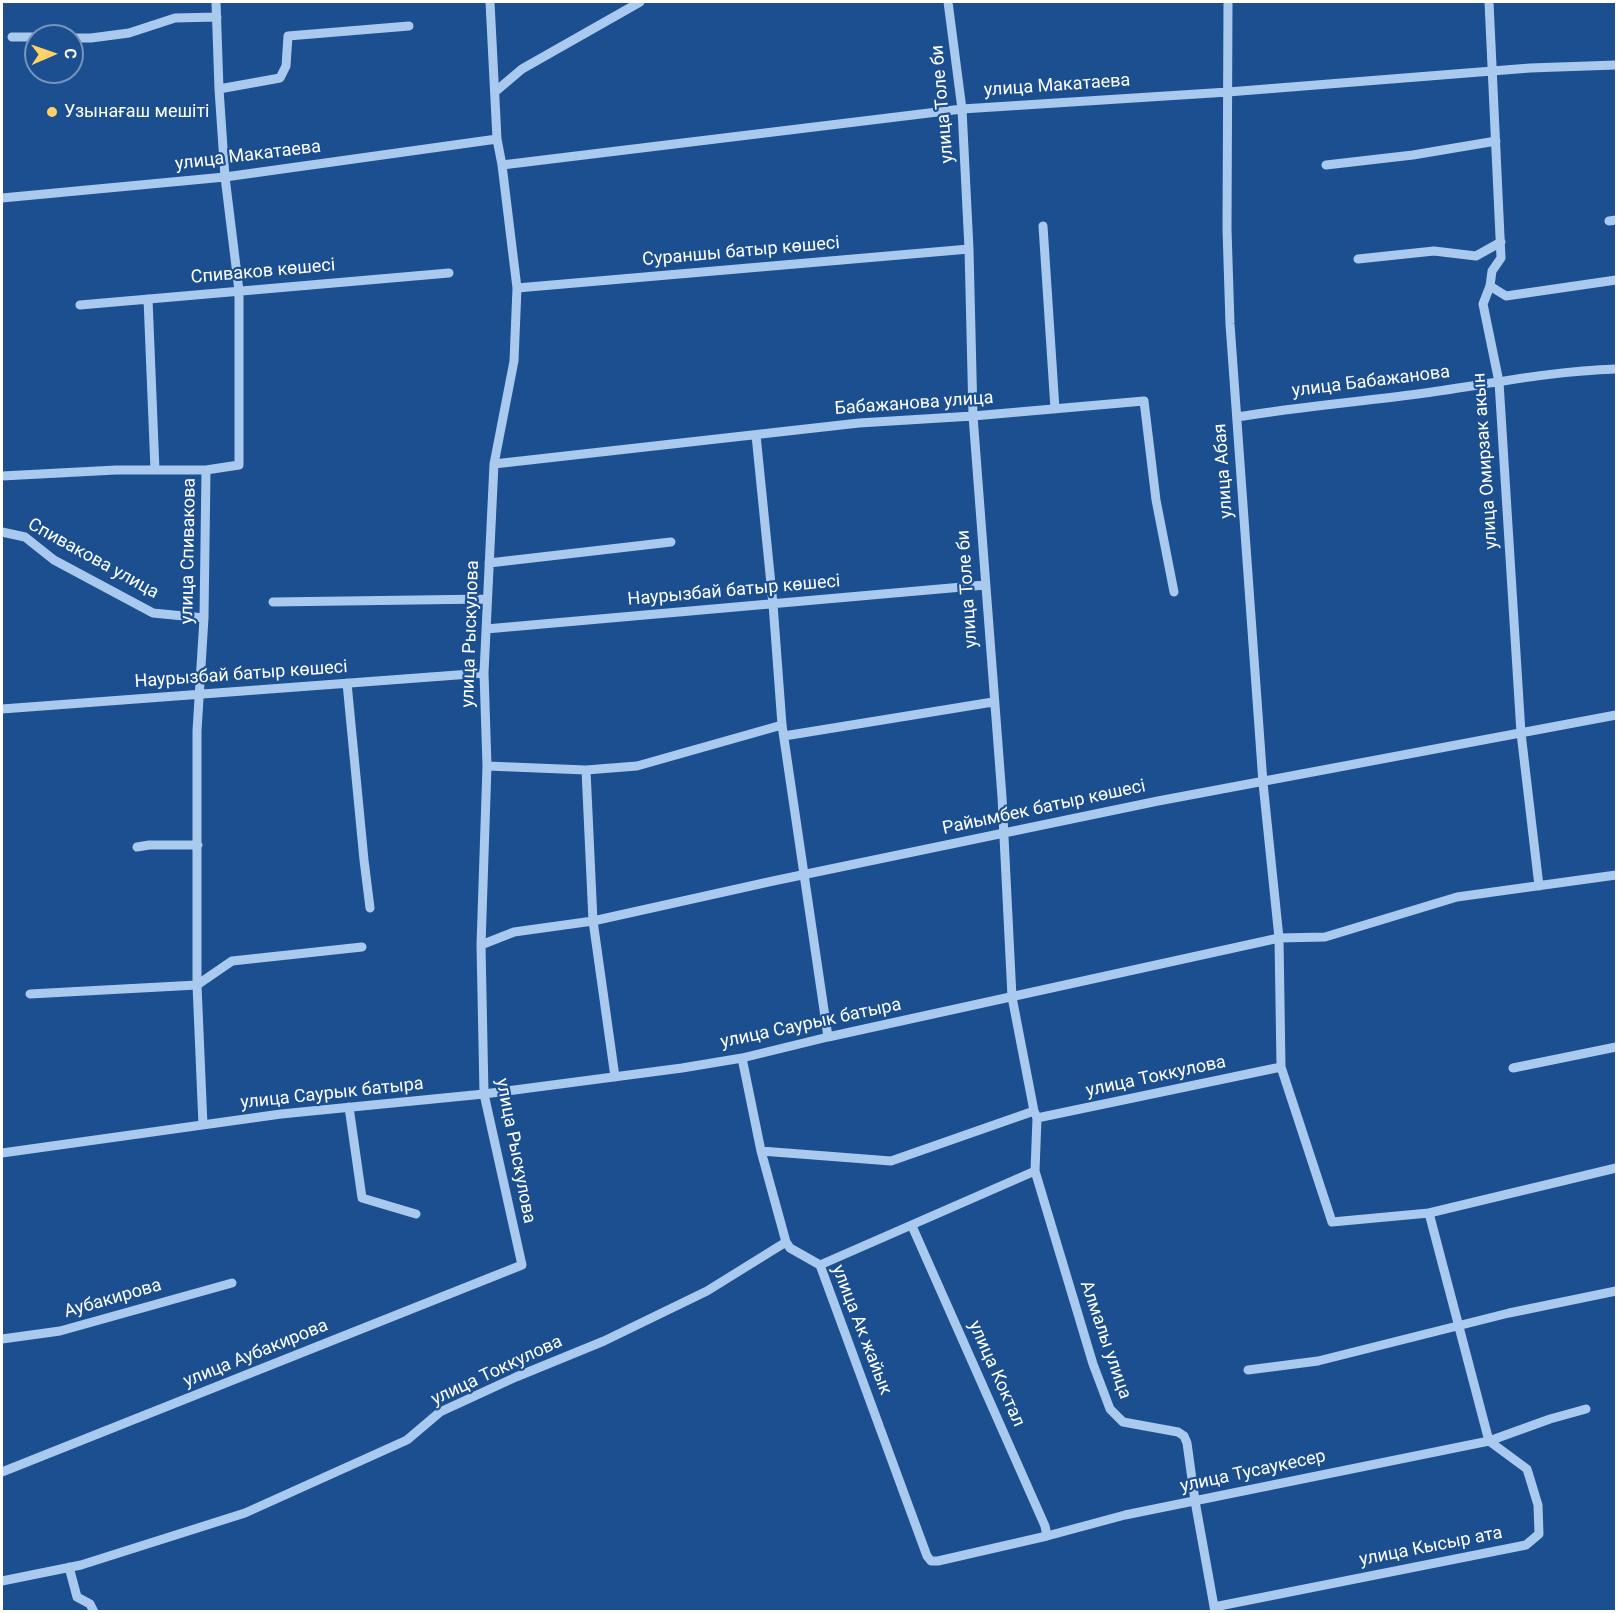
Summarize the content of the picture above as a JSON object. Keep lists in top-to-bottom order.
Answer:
{
  "streets": {
    "street": [
      "улица Макатаева",
      "улица Толе би",
      "Сураншы батыр көшесі",
      "Спиваков көшесі",
      "улица Бабажанова",
      "Бабажанова улица",
      "улица Омирзак акын",
      "улица Абая",
      "улица Спивакова",
      "Спивакова улица",
      "Наурызбай батыр көшесі",
      "улица Рыскулова",
      "Райымбек батыр көшесі",
      "улица Саурык батыра",
      "улица Токкулова",
      "Аубакирова",
      "улица Ак жайык",
      "Алмалы улица",
      "улица Аубакирова",
      "улица Коктал",
      "улица Тусаукесер",
      "улица Кысыр ата"
    ]
  },
  "crossings": [
    ["улица Макатаева", "улица Толе би"],
    ["улица Макатаева", "улица Омирзак акын"],
    ["улица Макатаева", "улица Абая"],
    ["улица Макатаева", "улица Спивакова"],
    ["улица Макатаева", "улица Рыскулова"],
    ["улица Толе би", "Сураншы батыр көшесі"],
    ["улица Толе би", "Бабажанова улица"],
    ["улица Толе би", "Наурызбай батыр көшесі"],
    ["улица Толе би", "Райымбек батыр көшесі"],
    ["улица Толе би", "улица Саурык батыра"],
    ["улица Толе би", "улица Токкулова"],
    ["улица Толе би", "Алмалы улица"],
    ["Сураншы батыр көшесі", "улица Рыскулова"],
    ["Спиваков көшесі", "улица Спивакова"],
    ["улица Бабажанова", "улица Омирзак акын"],
    ["улица Бабажанова", "улица Абая"],
    ["Бабажанова улица", "улица Рыскулова"],
    ["улица Омирзак акын", "Райымбек батыр көшесі"],
    ["улица Омирзак акын", "улица Саурык батыра"],
    ["улица Абая", "Райымбек батыр көшесі"],
    ["улица Абая", "улица Саурык батыра"],
    ["улица Абая", "улица Токкулова"],
    ["улица Спивакова", "Спивакова улица"],
    ["улица Спивакова", "Наурызбай батыр көшесі"],
    ["улица Спивакова", "улица Саурык батыра"],
    ["Наурызбай батыр көшесі", "улица Рыскулова"],
    ["улица Рыскулова", "Райымбек батыр көшесі"],
    ["улица Рыскулова", "улица Саурык батыра"],
    ["улица Рыскулова", "улица Аубакирова"],
    ["улица Токкулова", "улица Ак жайык"],
    ["улица Ак жайык", "улица Тусаукесер"],
    ["Алмалы улица", "улица Тусаукесер"],
    ["Алмалы улица", "улица Кысыр ата"],
    ["улица Коктал", "улица Тусаукесер"],
    ["улица Тусаукесер", "улица Кысыр ата"]
  ],
  "places": ["Узынағаш мешіті"],
  "north": "right"
}
